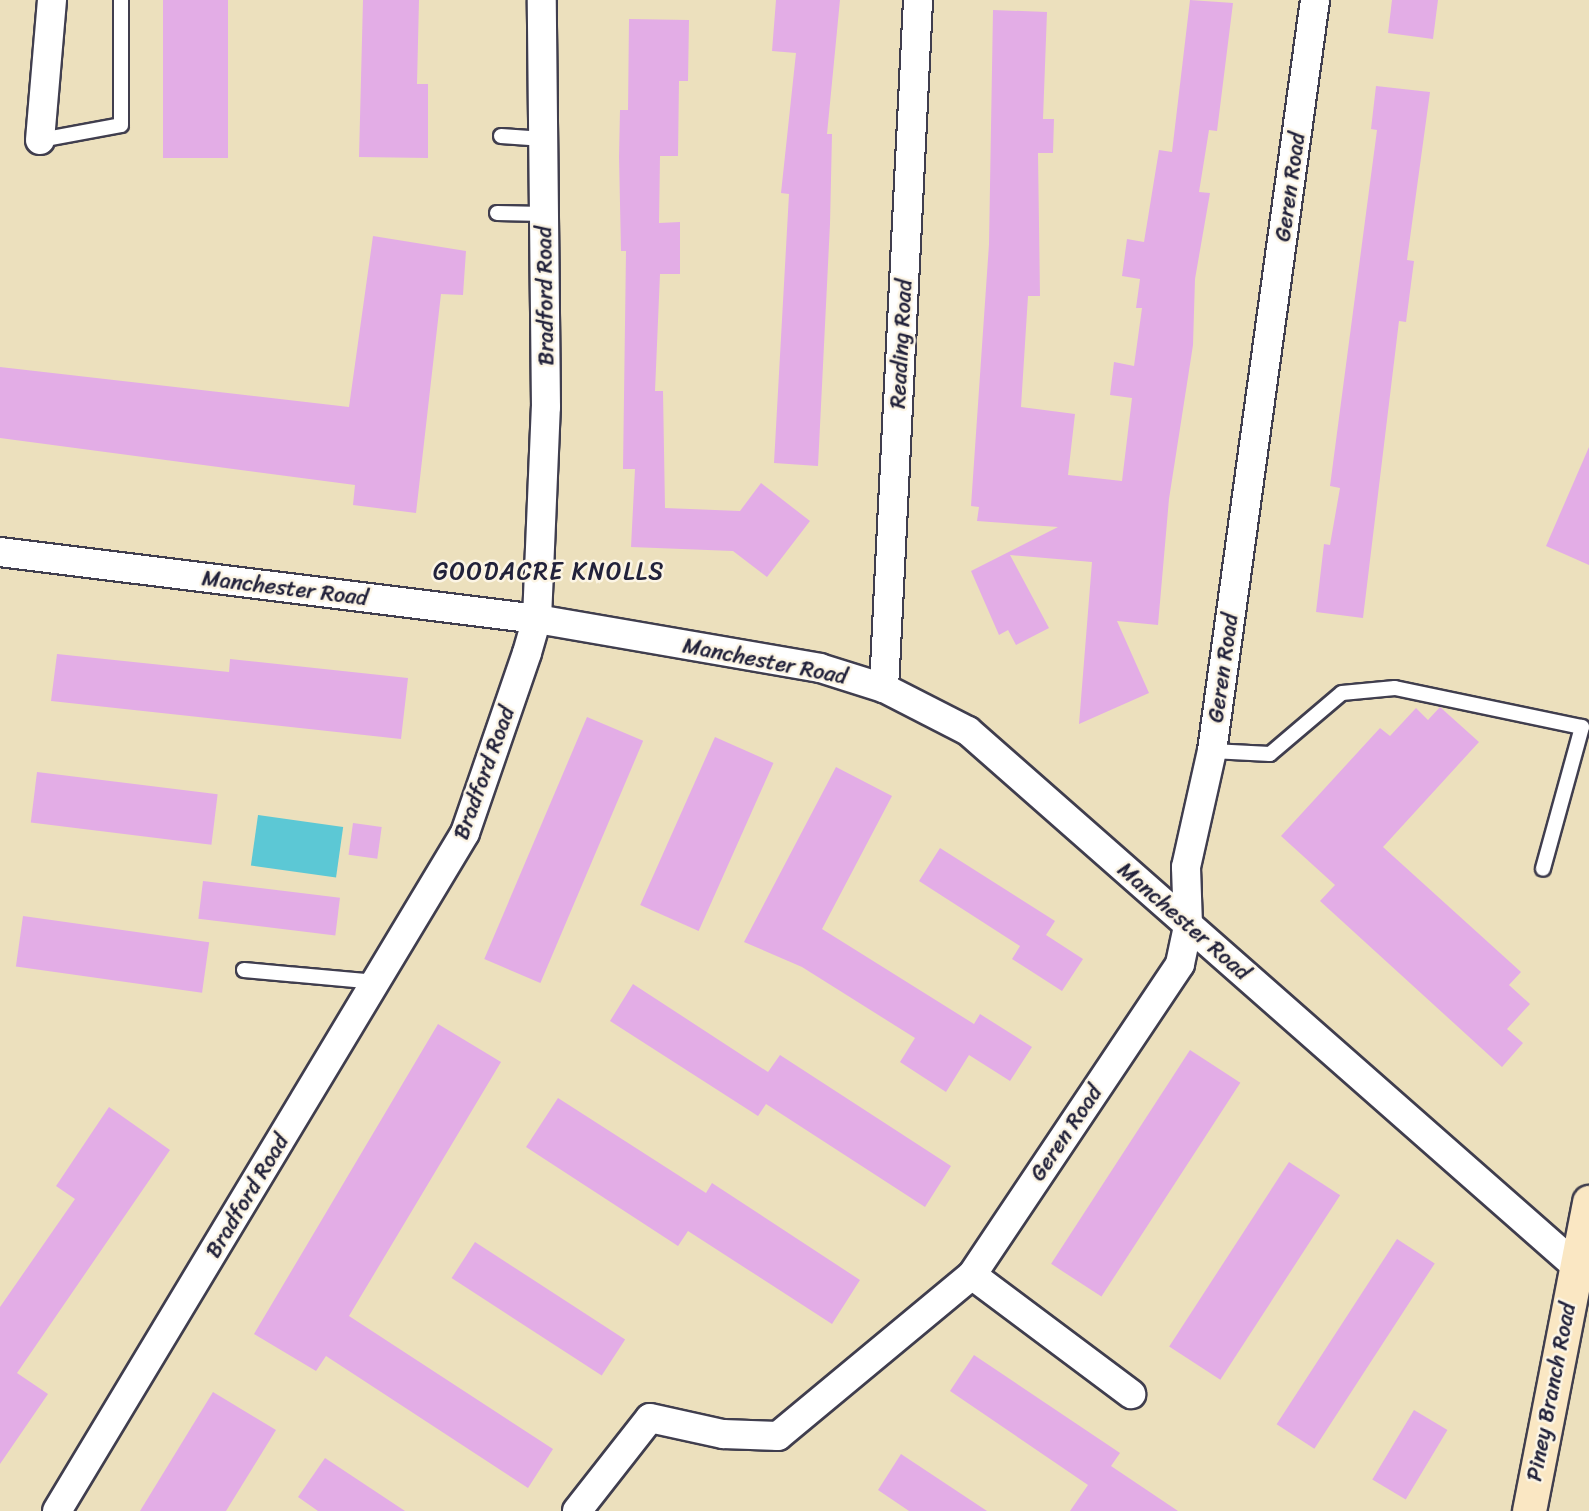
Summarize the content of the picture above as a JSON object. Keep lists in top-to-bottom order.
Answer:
{
  "streets": {
    "main road": ["Piney Branch Road"],
    "street": [
      "Geren Road",
      "Bradford Road",
      "Reading Road",
      "Manchester Road"
    ]
  },
  "crossings": [
    ["Geren Road", "Manchester Road"],
    ["Bradford Road", "Manchester Road"],
    ["Reading Road", "Manchester Road"],
    ["Manchester Road", "Piney Branch Road"]
  ],
  "districts": ["GOODACRE KNOLLS"]
}
